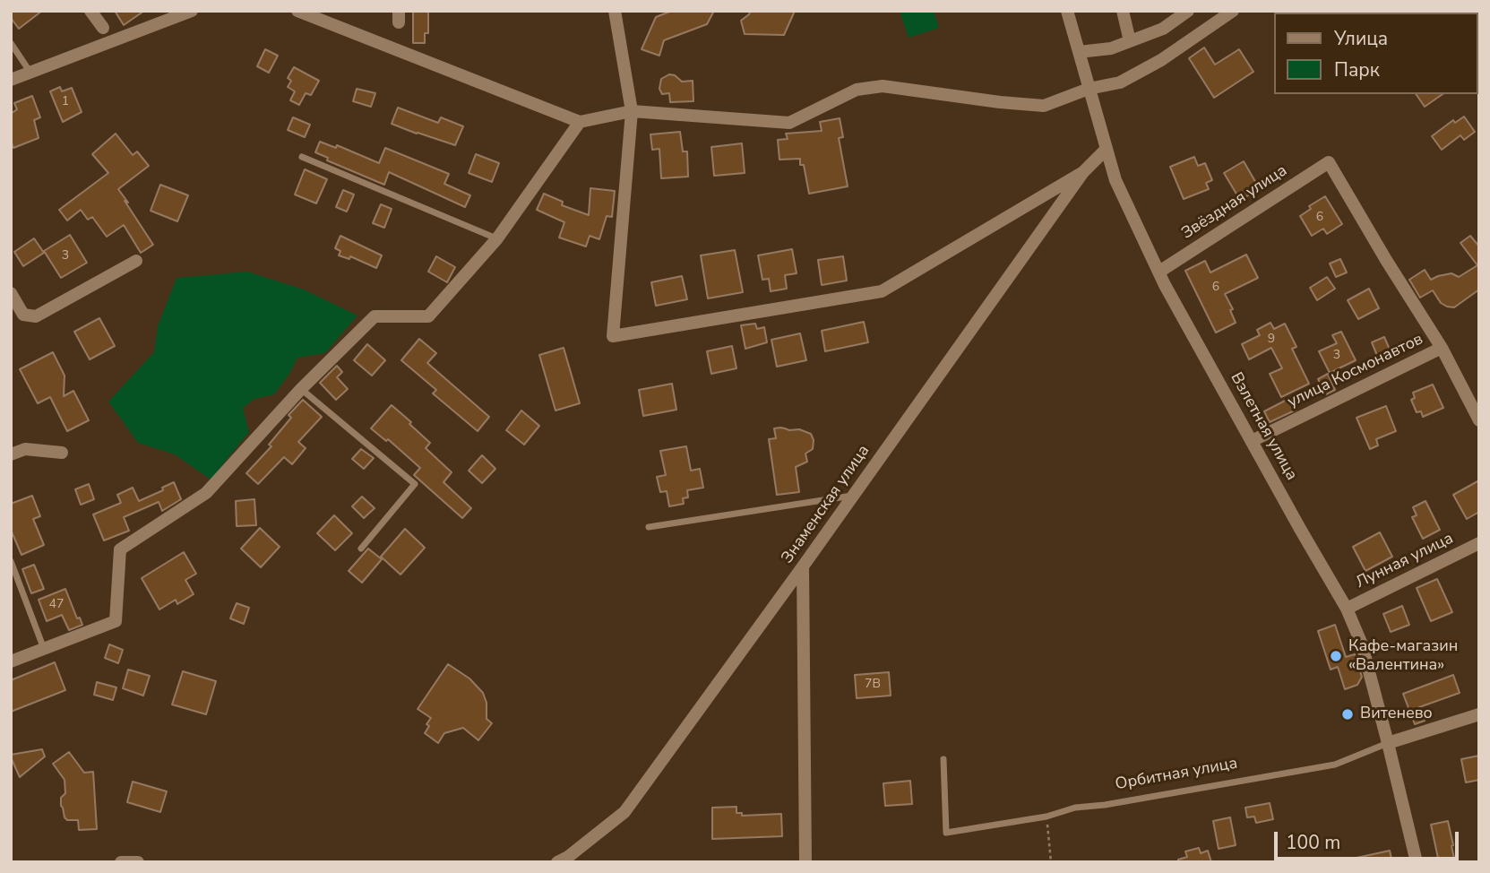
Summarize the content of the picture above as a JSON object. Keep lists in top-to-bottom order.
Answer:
{
  "streets": {
    "street": [
      "Звёздная улица",
      "улица Космонавтов",
      "Взлетная улица",
      "Знаменская улица",
      "Лунная улица",
      "Орбитная улица"
    ]
  },
  "crossings": [
    ["Звёздная улица", "улица Космонавтов"],
    ["Звёздная улица", "Взлетная улица"],
    ["улица Космонавтов", "Взлетная улица"],
    ["Взлетная улица", "Знаменская улица"],
    ["Взлетная улица", "Лунная улица"],
    ["Взлетная улица", "Орбитная улица"]
  ],
  "places": ["Кафе-магазин «Валентина»", "Витенево"],
  "house_numbers": [
    "1",
    "6",
    "3",
    "6",
    "9",
    "3",
    "47",
    "7В"
  ],
  "legend": ["Улица", "Парк"],
  "scale_bar": "100 m"
}
